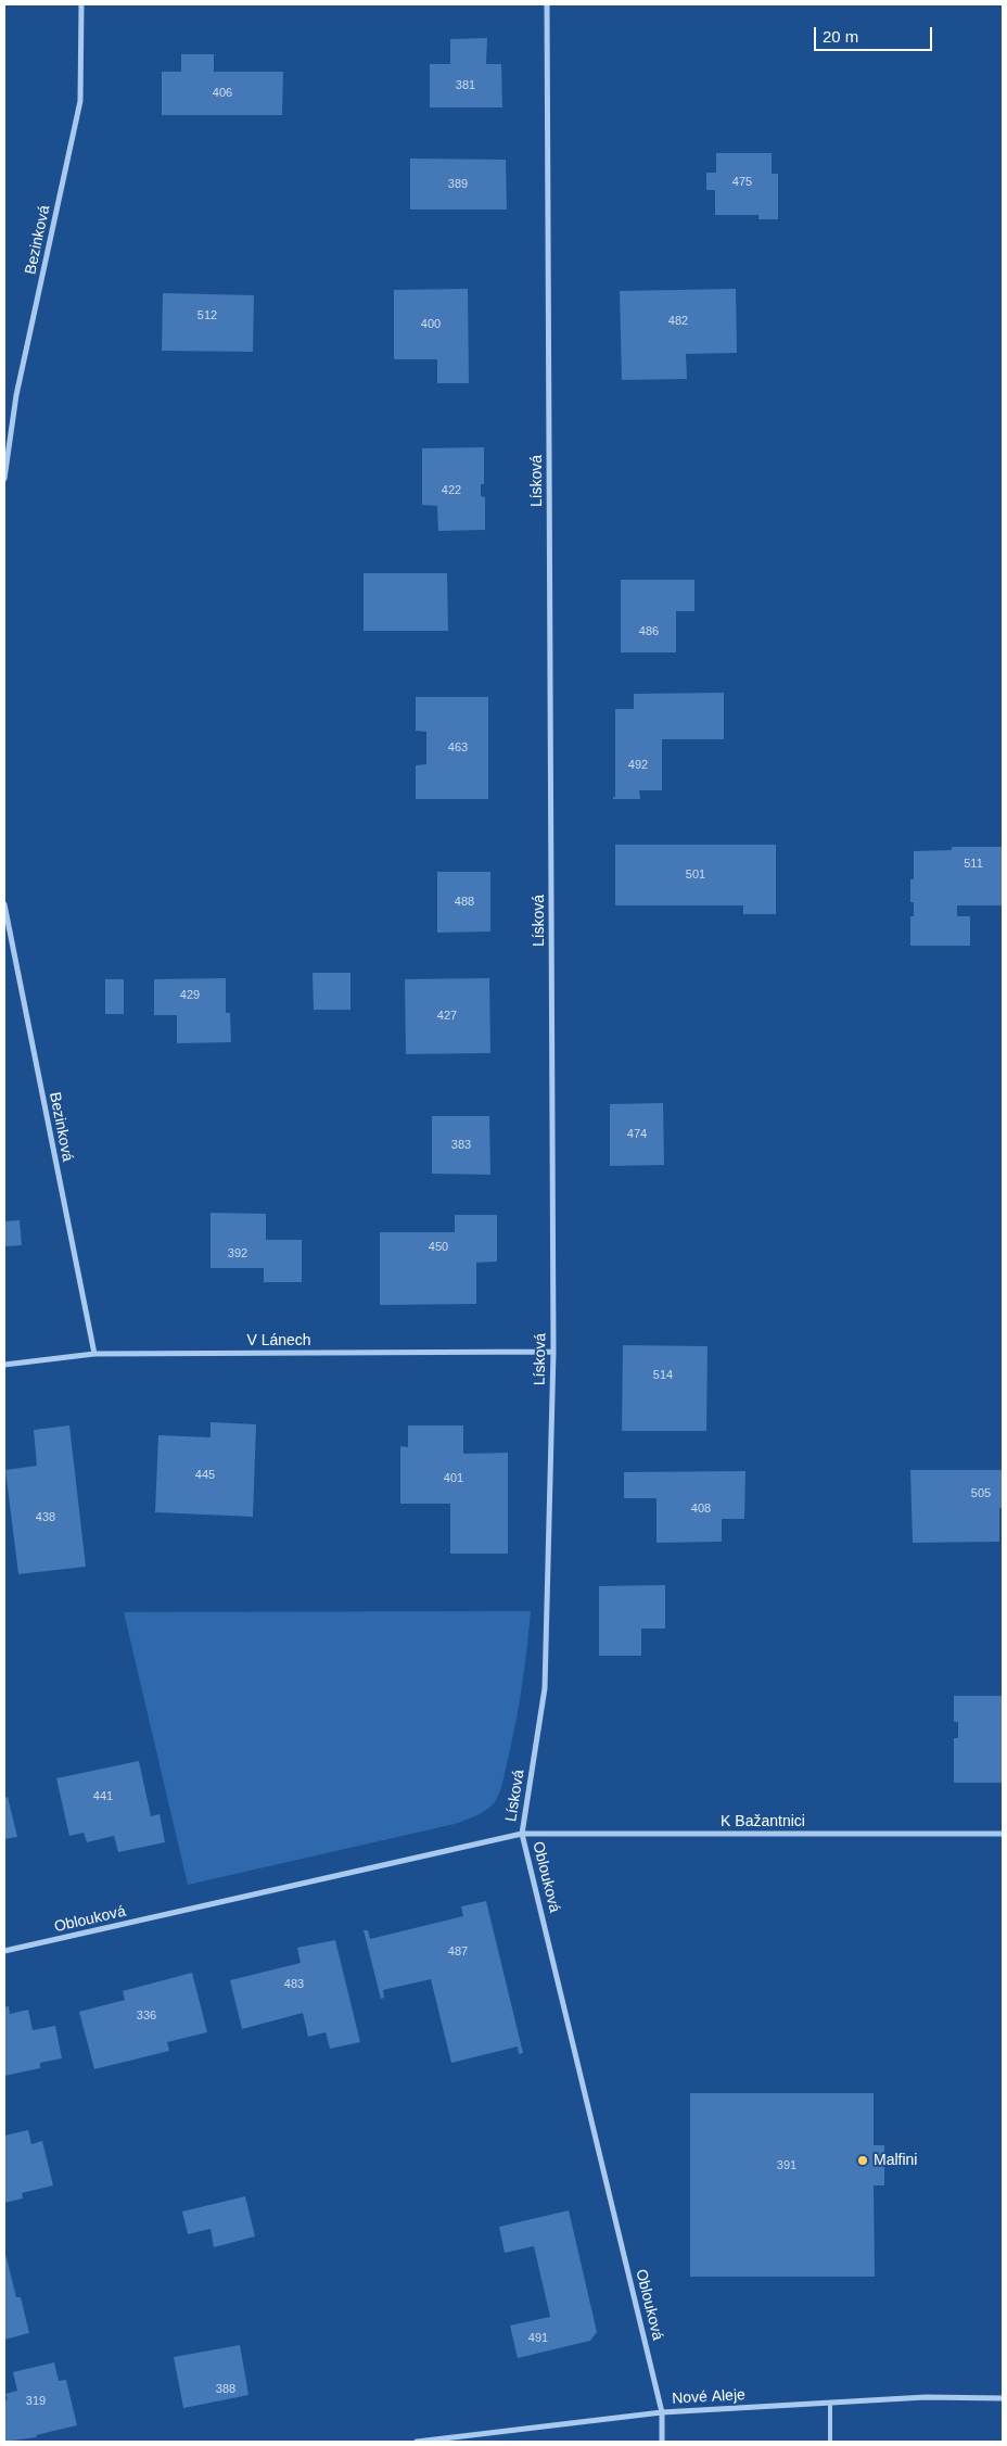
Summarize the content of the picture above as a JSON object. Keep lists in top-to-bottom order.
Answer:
{
  "streets": {
    "street": [
      "Bezinková",
      "Lísková",
      "V Lánech",
      "K Bažantnici",
      "Oblouková",
      "Nové Aleje"
    ]
  },
  "crossings": [
    ["Bezinková", "V Lánech"],
    ["Lísková", "V Lánech"],
    ["Lísková", "K Bažantnici"],
    ["Lísková", "Oblouková"],
    ["K Bažantnici", "Oblouková"],
    ["Oblouková", "Nové Aleje"]
  ],
  "places": ["Malfini"],
  "house_numbers": [
    "381",
    "406",
    "475",
    "389",
    "512",
    "482",
    "400",
    "422",
    "486",
    "463",
    "492",
    "511",
    "501",
    "488",
    "429",
    "427",
    "474",
    "383",
    "450",
    "392",
    "514",
    "445",
    "401",
    "505",
    "408",
    "438",
    "441",
    "487",
    "483",
    "336",
    "391",
    "491",
    "388",
    "319"
  ],
  "scale_bar": "20 m"
}
